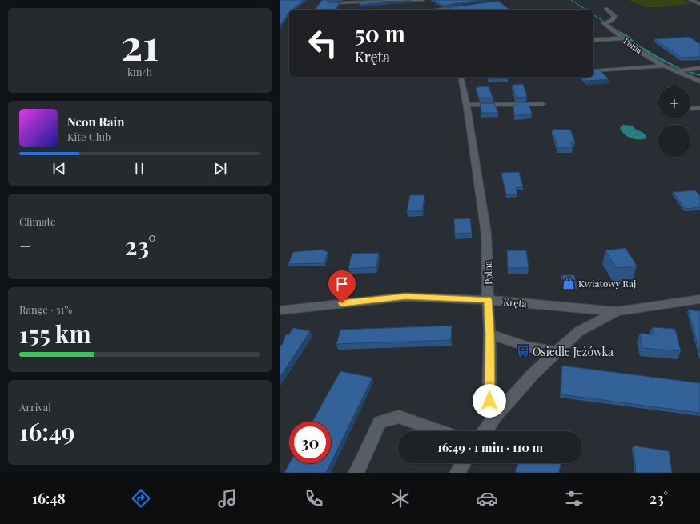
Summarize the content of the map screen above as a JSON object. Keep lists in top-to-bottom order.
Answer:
{
  "streets": {
    "street": ["Polna", "Kręta"]
  },
  "crossings": [
    ["Polna", "Kręta"]
  ],
  "places": {
    "shop": ["Kwiatowy Raj"],
    "bus stop": ["Osiedle Jeżówka"]
  },
  "page": {
    "tile": [
      ["21", "km/h"],
      "Climate",
      ["Range · 31%", "155 km"],
      ["Arrival", "16:49"]
    ],
    "turn": ["50 m", "Kręta"],
    "map_buttons": ["+", "−"],
    "song": ["Neon Rain", "Kite Club"],
    "heat": ["−", "23°", "+"],
    "limit": "30",
    "trip": "16:49 · 1 min · 110 m",
    "tabs": ["16:48", "23°"]
  }
}
